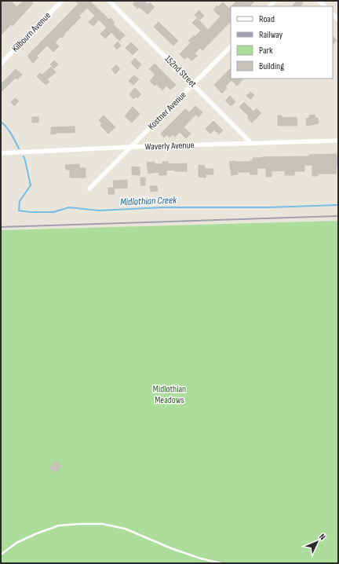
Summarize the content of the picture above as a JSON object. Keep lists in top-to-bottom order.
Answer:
{
  "streets": {
    "street": [
      "Kilbourn Avenue",
      "152nd Street",
      "Kostner Avenue",
      "Waverly Avenue"
    ]
  },
  "crossings": [
    ["152nd Street", "Kostner Avenue"],
    ["152nd Street", "Waverly Avenue"],
    ["Kostner Avenue", "Waverly Avenue"]
  ],
  "water": ["Midlothian Creek"],
  "parks": ["Midlothian Meadows"],
  "legend": [
    "Road",
    "Railway",
    "Park",
    "Building"
  ],
  "north": "top right"
}
